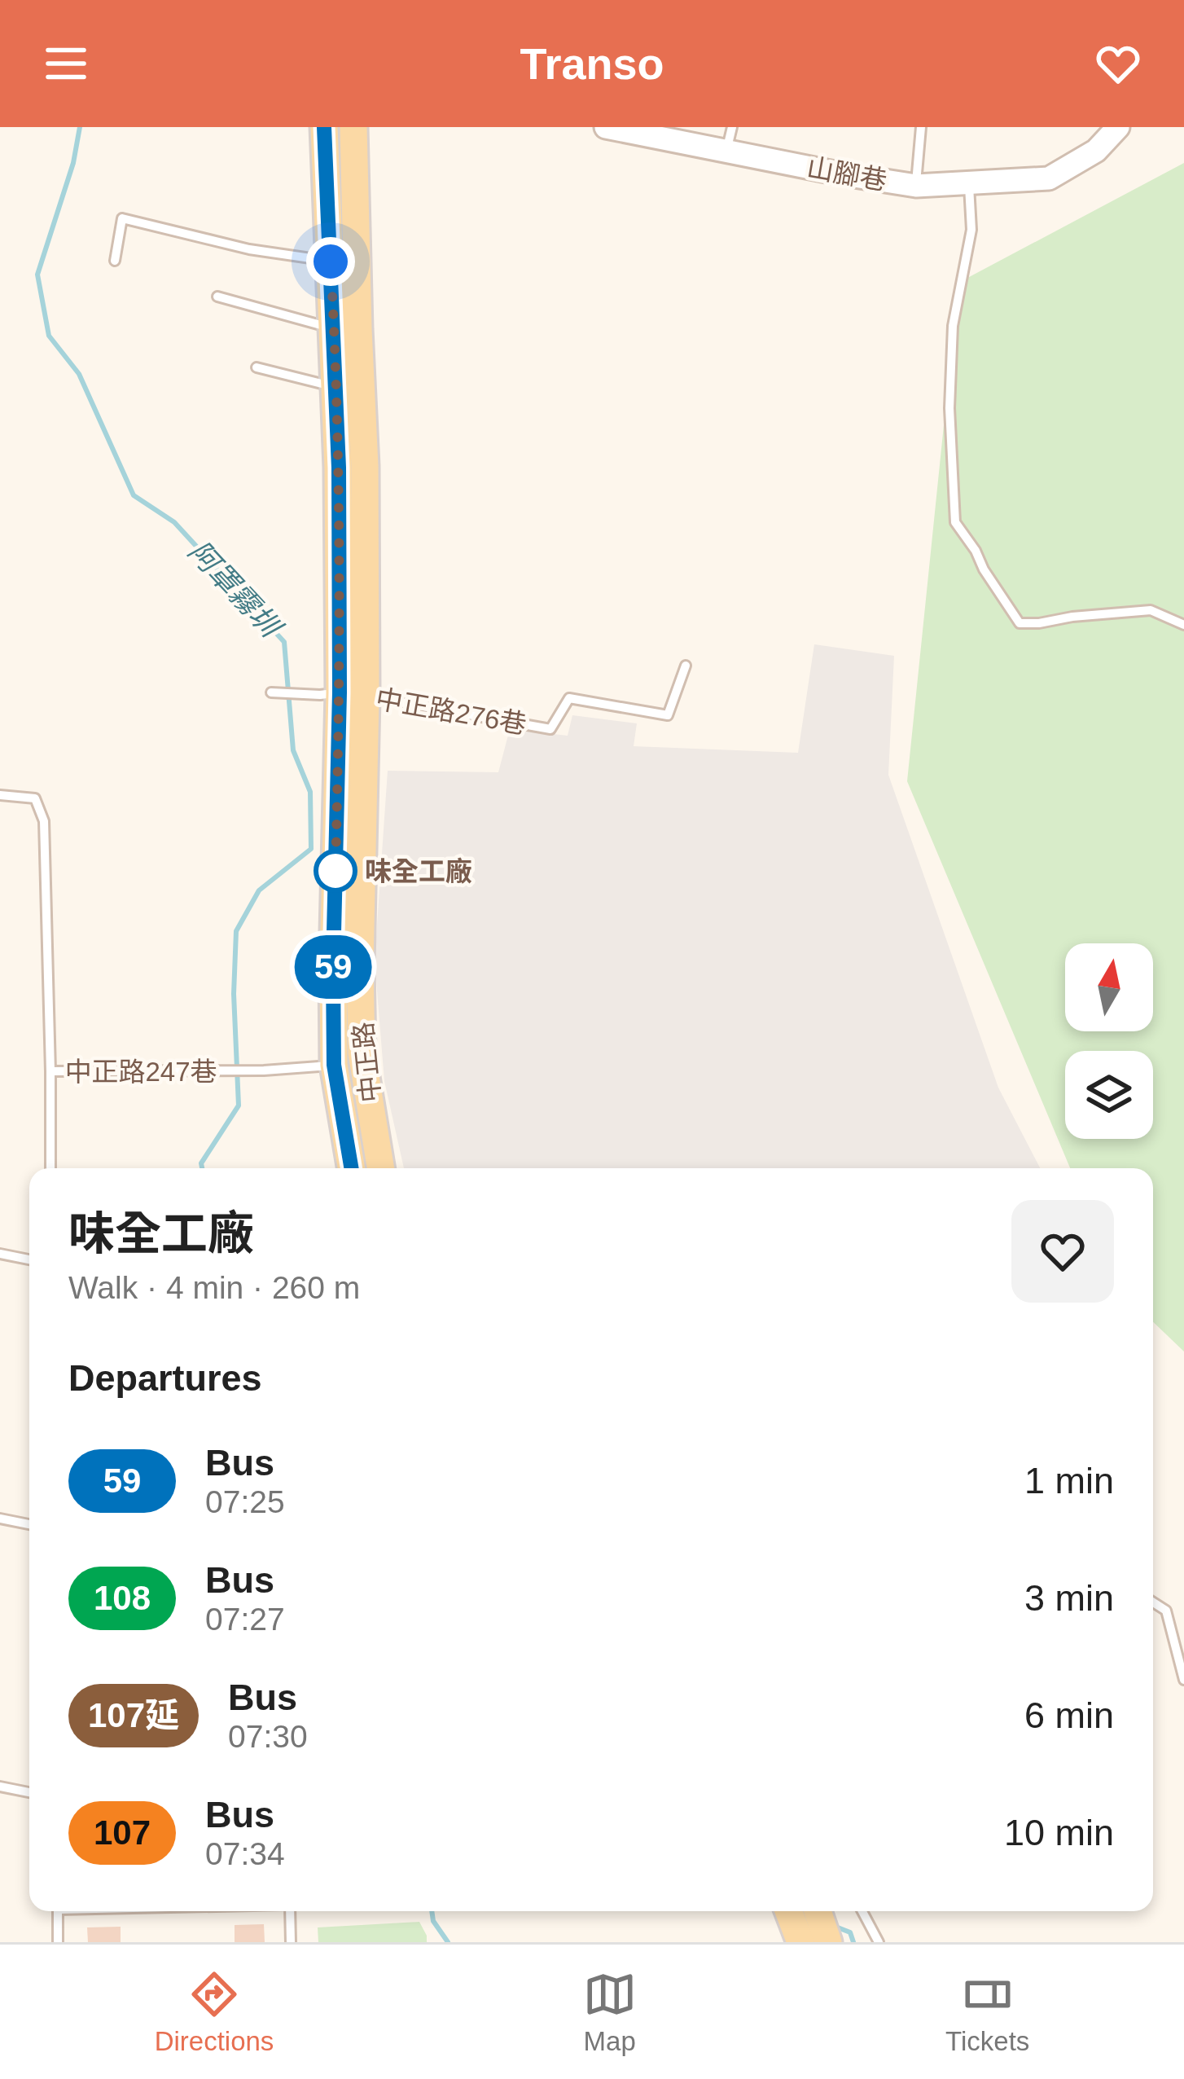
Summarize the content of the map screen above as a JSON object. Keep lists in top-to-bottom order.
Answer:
{
  "streets": {
    "main road": ["中正路"],
    "street": ["山腳巷"],
    "lane": ["中正路276巷", "中正路247巷"]
  },
  "crossings": [
    ["中正路276巷", "中正路"],
    ["中正路", "中正路247巷"]
  ],
  "water": ["阿罩霧圳"],
  "places": ["味全工廠"],
  "lines": ["bus line 59"],
  "north": "top",
  "page": {
    "header": "Transo",
    "on_map": "59",
    "heading": [
      ["味全工廠", "Walk · 4 min · 260 m"],
      "Departures"
    ],
    "list": [
      {
        "mark": "59",
        "name": "Bus",
        "note": "07:25",
        "value": "1 min"
      },
      {
        "mark": "108",
        "name": "Bus",
        "note": "07:27",
        "value": "3 min"
      },
      {
        "mark": "107延",
        "name": "Bus",
        "note": "07:30",
        "value": "6 min"
      },
      {
        "mark": "107",
        "name": "Bus",
        "note": "07:34",
        "value": "10 min"
      }
    ],
    "tabs": ["Directions", "Map", "Tickets"]
  }
}
